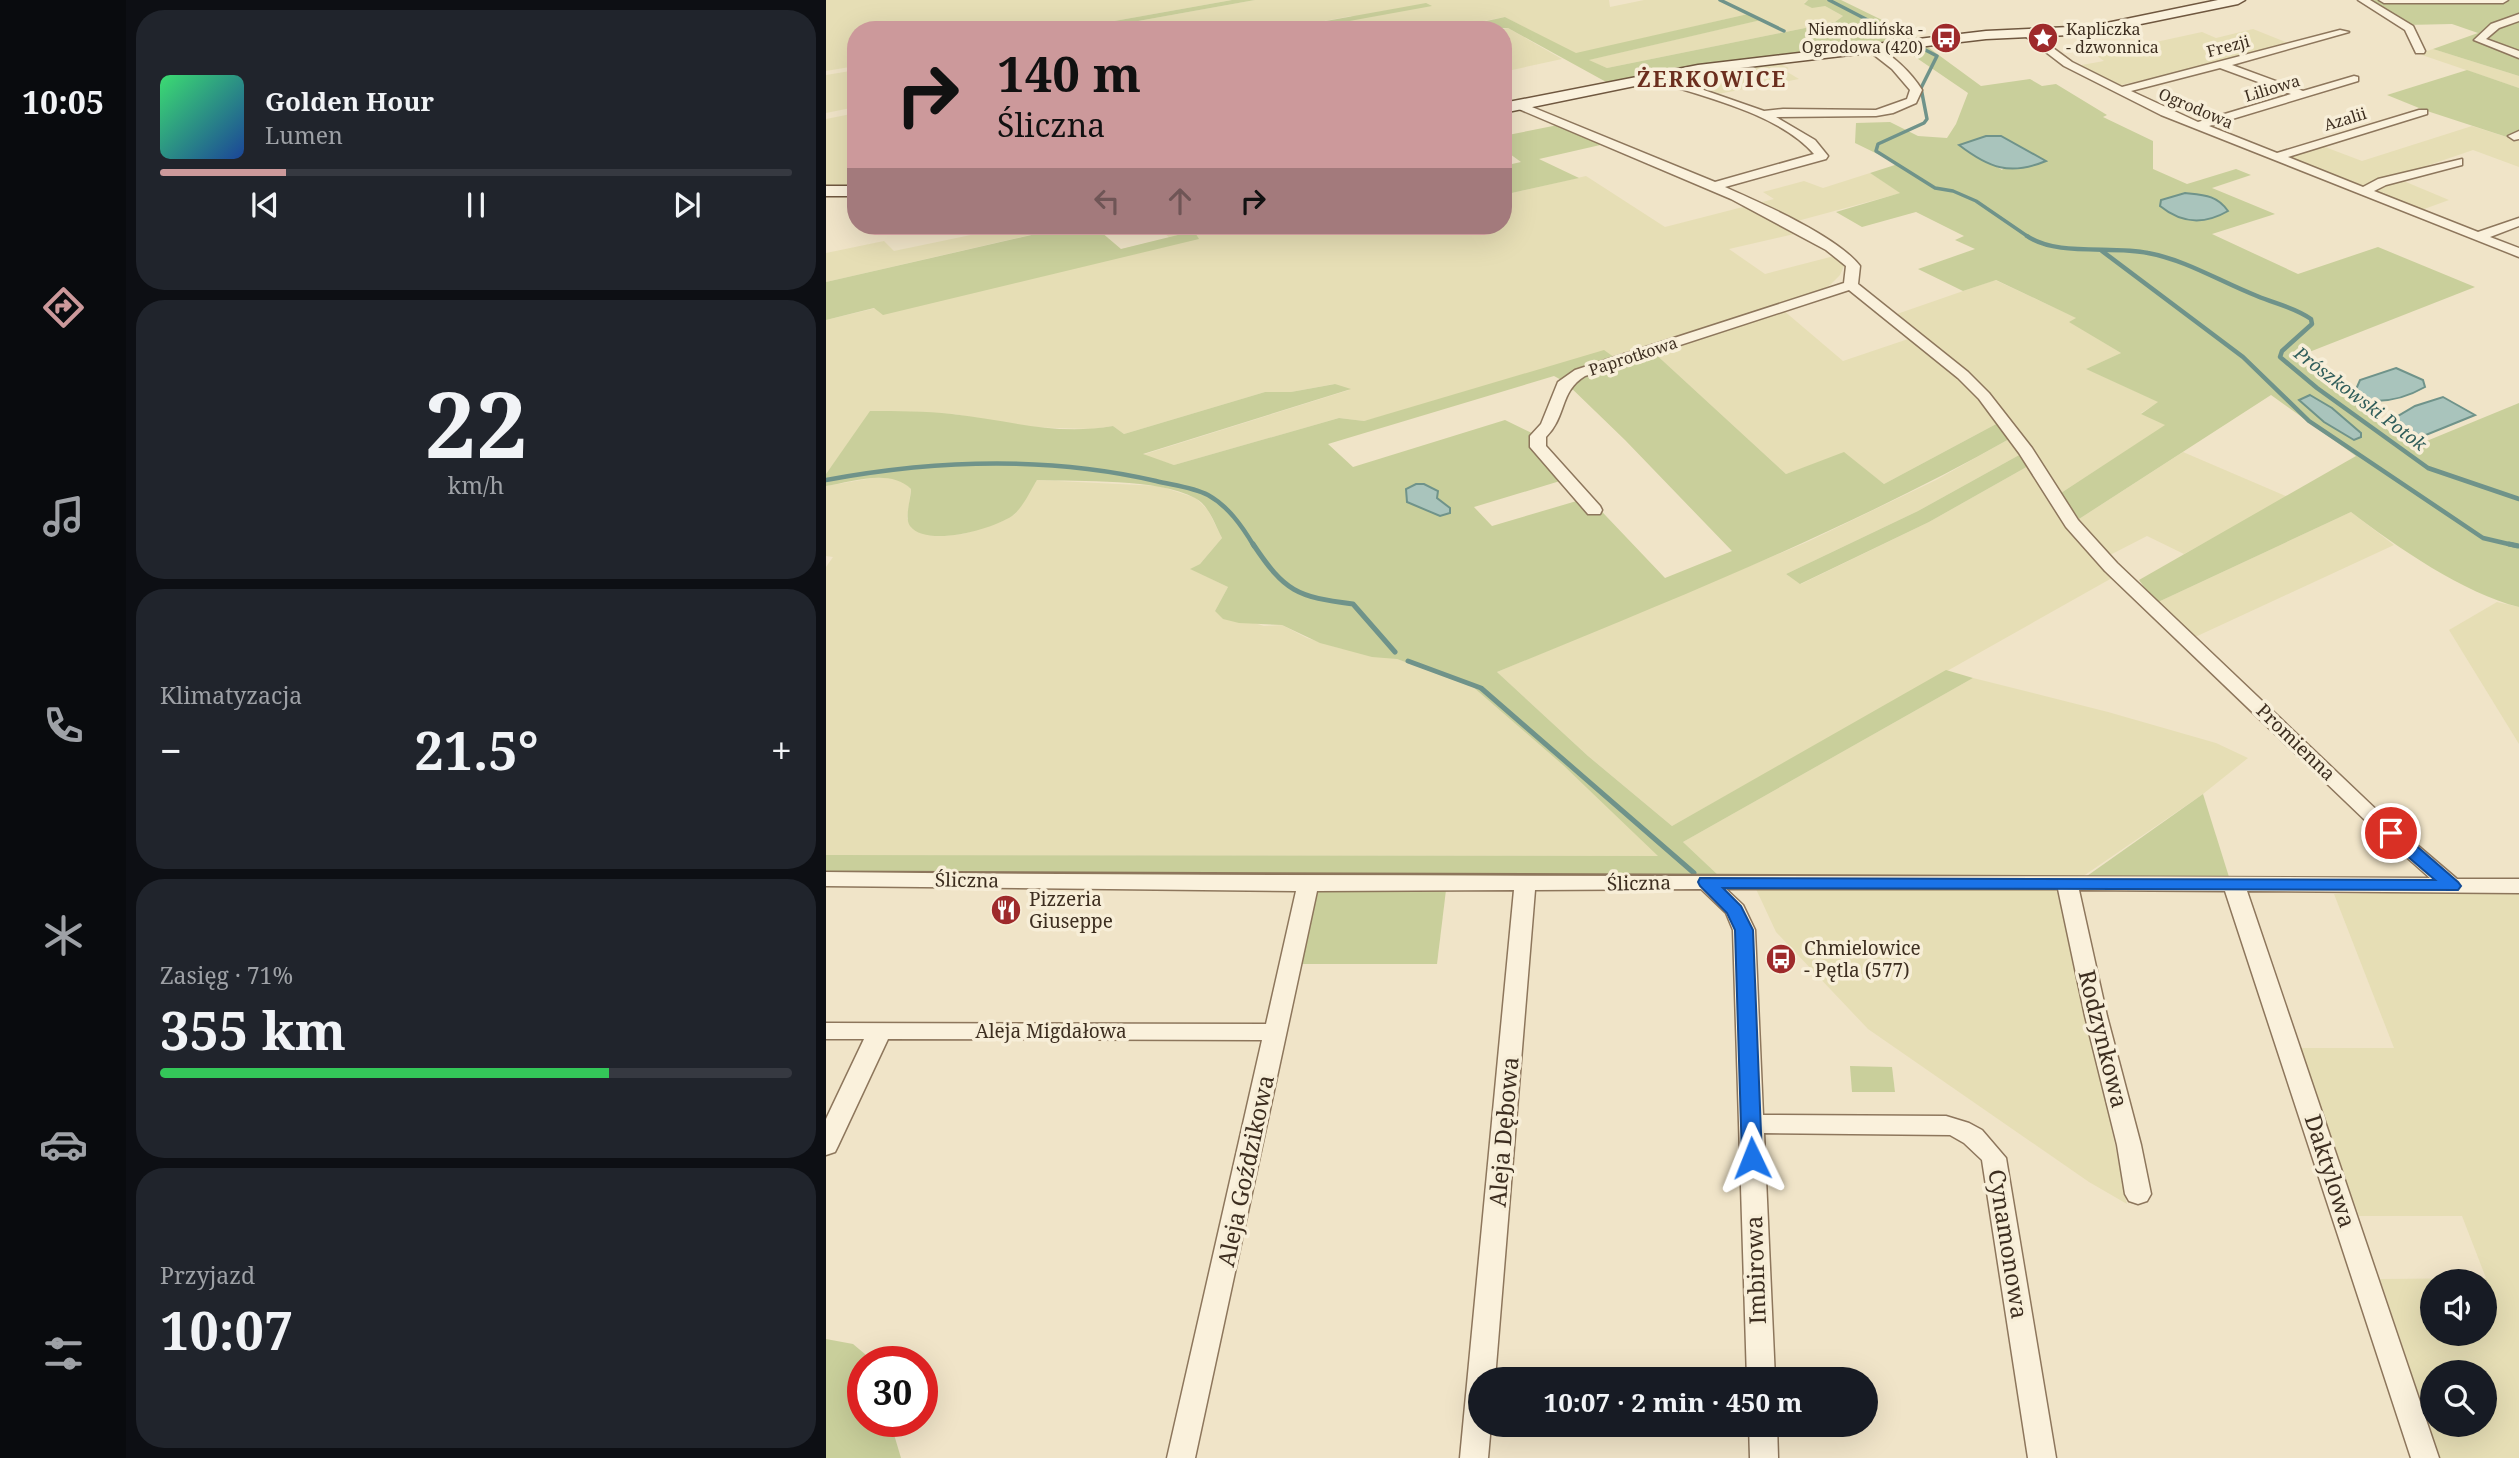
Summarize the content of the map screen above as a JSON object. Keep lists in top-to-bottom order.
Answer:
{
  "streets": {
    "street": [
      "Frezji",
      "Liliowa",
      "Ogrodowa",
      "Azalii",
      "Paprotkowa",
      "Promienna",
      "Śliczna",
      "Aleja Migdałowa",
      "Rodzynkowa",
      "Aleja Dębowa",
      "Aleja Goździkowa",
      "Daktylowa",
      "Cynamonowa",
      "Imbirowa"
    ]
  },
  "crossings": [
    ["Frezji", "Ogrodowa"],
    ["Liliowa", "Ogrodowa"],
    ["Ogrodowa", "Azalii"],
    ["Paprotkowa", "Promienna"],
    ["Promienna", "Śliczna"],
    ["Śliczna", "Rodzynkowa"],
    ["Śliczna", "Aleja Dębowa"],
    ["Śliczna", "Aleja Goździkowa"],
    ["Śliczna", "Daktylowa"],
    ["Śliczna", "Imbirowa"],
    ["Aleja Migdałowa", "Aleja Goździkowa"],
    ["Cynamonowa", "Imbirowa"]
  ],
  "districts": ["ŻERKOWICE"],
  "water": ["Prószkowski Potok"],
  "places": {
    "bus stop": ["Niemodlińska - Ogrodowa (420)", "Chmielowice - Pętla (577)"],
    "place": ["Kapliczka - dzwonnica"],
    "restaurant": ["Pizzeria Giuseppe"]
  },
  "page": {
    "tabs": "10:05",
    "turn": ["140 m", "Śliczna"],
    "song": ["Golden Hour", "Lumen"],
    "tile": [
      ["22", "km/h"],
      "Klimatyzacja",
      ["Zasięg · 71%", "355 km"],
      ["Przyjazd", "10:07"]
    ],
    "heat": ["−", "21.5°", "+"],
    "limit": "30",
    "trip": "10:07 · 2 min · 450 m"
  }
}
